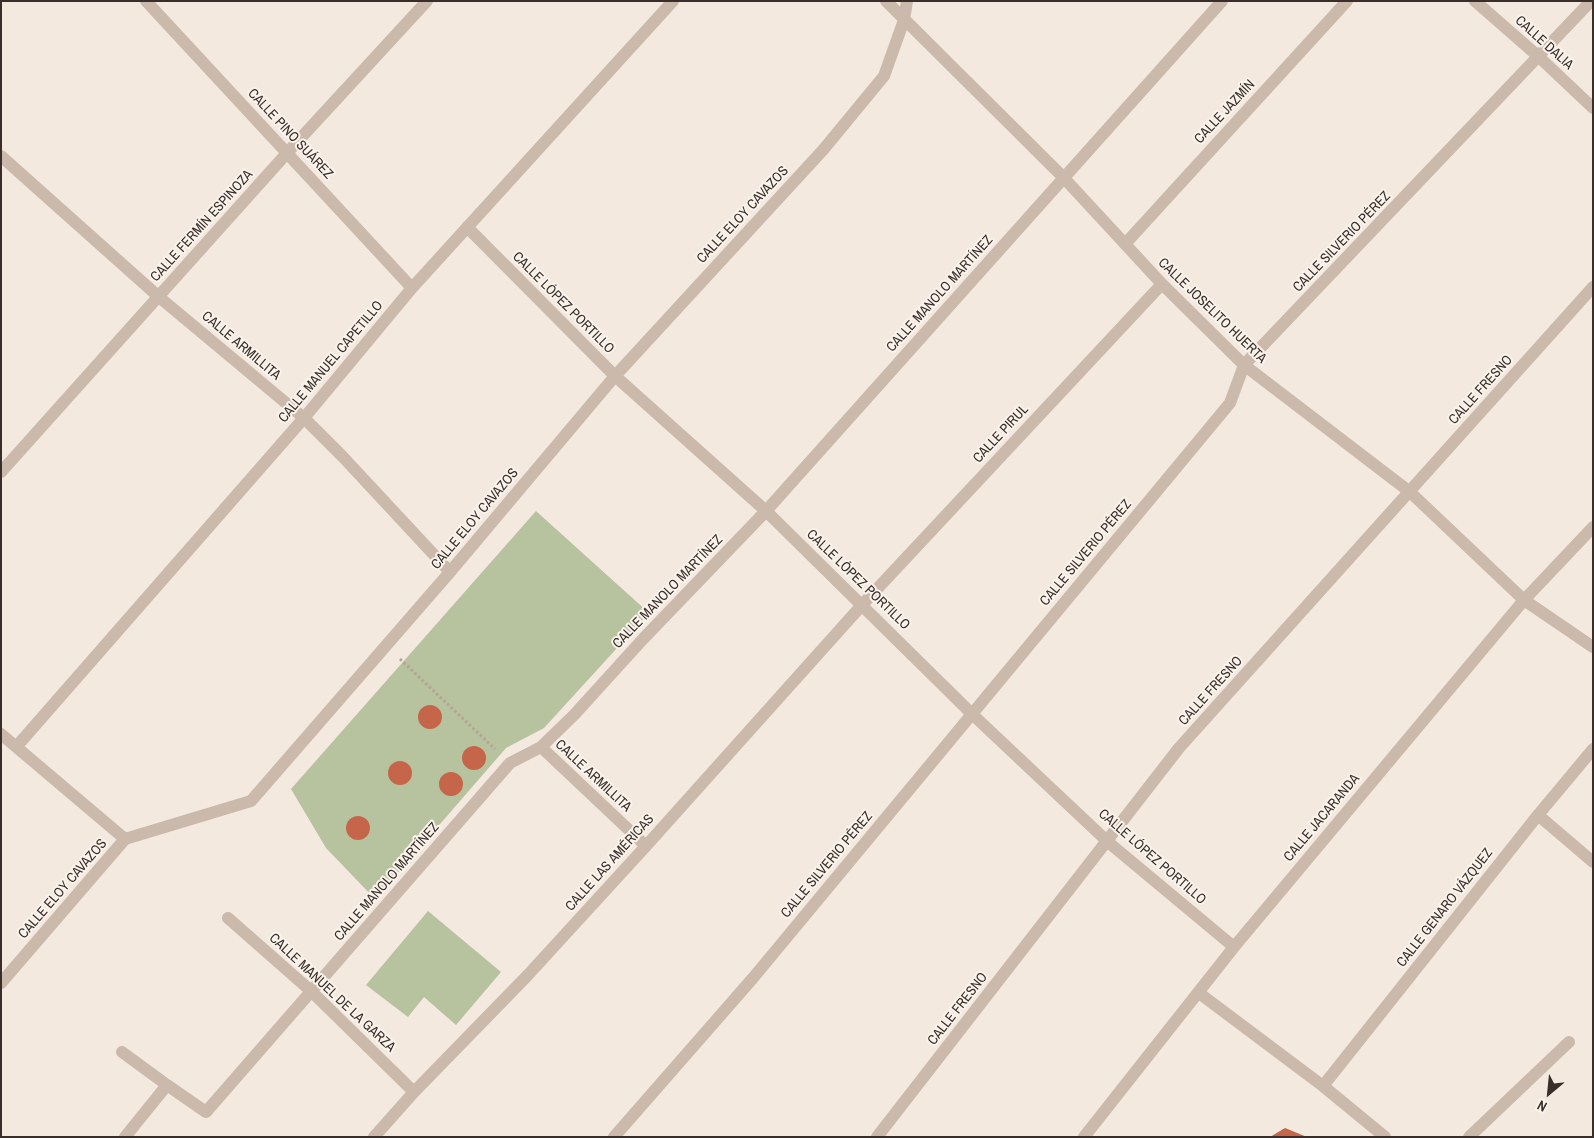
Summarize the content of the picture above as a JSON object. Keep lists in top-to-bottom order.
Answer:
{
  "streets": {
    "street": [
      "CALLE DALIA",
      "CALLE JAZMÍN",
      "CALLE PINO SUÁREZ",
      "CALLE ELOY CAVAZOS",
      "CALLE FERMÍN ESPINOZA",
      "CALLE SILVERIO PÉREZ",
      "CALLE MANOLO MARTÍNEZ",
      "CALLE LÓPEZ PORTILLO",
      "CALLE JOSELITO HUERTA",
      "CALLE ARMILLITA",
      "CALLE MANUEL CAPETILLO",
      "CALLE FRESNO",
      "CALLE PIRUL",
      "CALLE JACARANDA",
      "CALLE LAS AMÉRICAS",
      "CALLE GENARO VÁZQUEZ",
      "CALLE MANUEL DE LA GARZA"
    ]
  },
  "crossings": [
    ["CALLE DALIA", "CALLE SILVERIO PÉREZ"],
    ["CALLE JAZMÍN", "CALLE JOSELITO HUERTA"],
    ["CALLE PINO SUÁREZ", "CALLE FERMÍN ESPINOZA"],
    ["CALLE PINO SUÁREZ", "CALLE MANUEL CAPETILLO"],
    ["CALLE ELOY CAVAZOS", "CALLE LÓPEZ PORTILLO"],
    ["CALLE ELOY CAVAZOS", "CALLE JOSELITO HUERTA"],
    ["CALLE ELOY CAVAZOS", "CALLE ARMILLITA"],
    ["CALLE FERMÍN ESPINOZA", "CALLE ARMILLITA"],
    ["CALLE SILVERIO PÉREZ", "CALLE LÓPEZ PORTILLO"],
    ["CALLE SILVERIO PÉREZ", "CALLE JOSELITO HUERTA"],
    ["CALLE MANOLO MARTÍNEZ", "CALLE LÓPEZ PORTILLO"],
    ["CALLE MANOLO MARTÍNEZ", "CALLE JOSELITO HUERTA"],
    ["CALLE MANOLO MARTÍNEZ", "CALLE ARMILLITA"],
    ["CALLE MANOLO MARTÍNEZ", "CALLE MANUEL DE LA GARZA"],
    ["CALLE LÓPEZ PORTILLO", "CALLE MANUEL CAPETILLO"],
    ["CALLE LÓPEZ PORTILLO", "CALLE FRESNO"],
    ["CALLE LÓPEZ PORTILLO", "CALLE PIRUL"],
    ["CALLE LÓPEZ PORTILLO", "CALLE JACARANDA"],
    ["CALLE LÓPEZ PORTILLO", "CALLE LAS AMÉRICAS"],
    ["CALLE JOSELITO HUERTA", "CALLE FRESNO"],
    ["CALLE JOSELITO HUERTA", "CALLE PIRUL"],
    ["CALLE JOSELITO HUERTA", "CALLE JACARANDA"],
    ["CALLE ARMILLITA", "CALLE MANUEL CAPETILLO"],
    ["CALLE ARMILLITA", "CALLE LAS AMÉRICAS"],
    ["CALLE PIRUL", "CALLE LAS AMÉRICAS"],
    ["CALLE LAS AMÉRICAS", "CALLE MANUEL DE LA GARZA"]
  ],
  "north": "bottom left"
}
